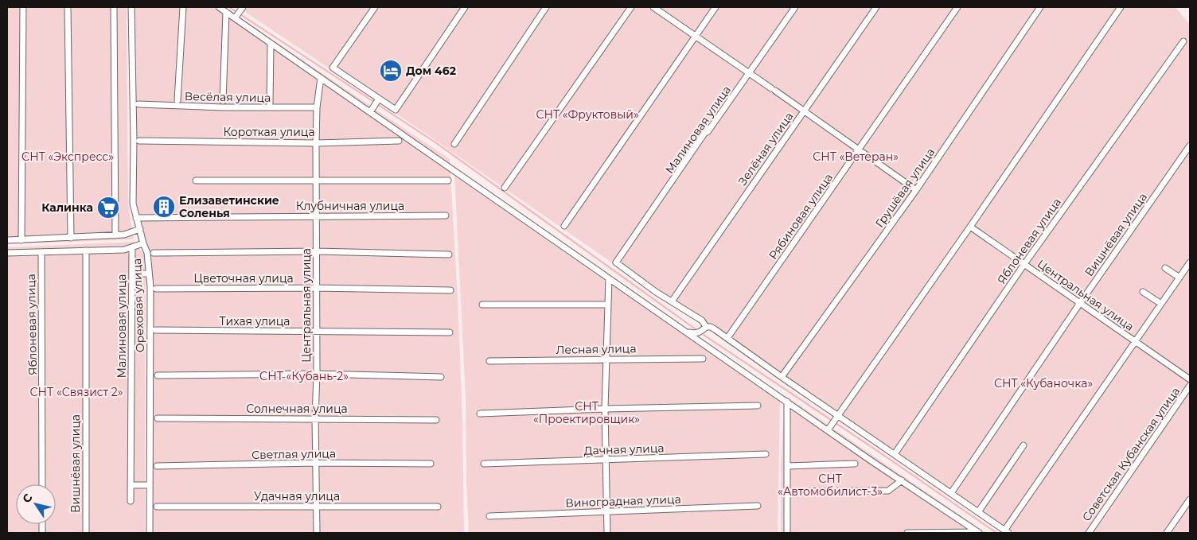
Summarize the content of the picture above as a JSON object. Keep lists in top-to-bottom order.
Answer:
{
  "streets": {
    "street": [
      "Весёлая улица",
      "Малиновая улица",
      "Короткая улица",
      "Зелёная улица",
      "Грушёвая улица",
      "Клубничная улица",
      "Рябиновая улица",
      "Вишнёвая улица",
      "Яблоневая улица",
      "Цветочная улица",
      "Центральная улица",
      "Ореховая улица",
      "Тихая улица",
      "Лесная улица",
      "Солнечная улица",
      "Дачная улица",
      "Светлая улица",
      "Советская Кубанская улица",
      "Удачная улица",
      "Виноградная улица"
    ]
  },
  "crossings": [
    ["Весёлая улица", "Центральная улица"],
    ["Короткая улица", "Центральная улица"],
    ["Клубничная улица", "Центральная улица"],
    ["Клубничная улица", "Ореховая улица"],
    ["Вишнёвая улица", "Центральная улица"],
    ["Яблоневая улица", "Центральная улица"],
    ["Цветочная улица", "Центральная улица"],
    ["Центральная улица", "Тихая улица"],
    ["Центральная улица", "Солнечная улица"],
    ["Центральная улица", "Светлая улица"],
    ["Центральная улица", "Удачная улица"]
  ],
  "parks": [
    "СНТ «Фруктовый»",
    "СНТ «Экспресс»",
    "СНТ «Ветеран»",
    "СНТ «Кубань-2»",
    "СНТ «Кубаночка»",
    "СНТ «Связист 2»",
    "СНТ «Проектировщик»",
    "СНТ «Автомобилист-3»"
  ],
  "places": {
    "hotel": ["Дом 462"],
    "building": ["Елизаветинские Соленья"],
    "supermarket": ["Калинка"]
  },
  "north": "top left"
}
